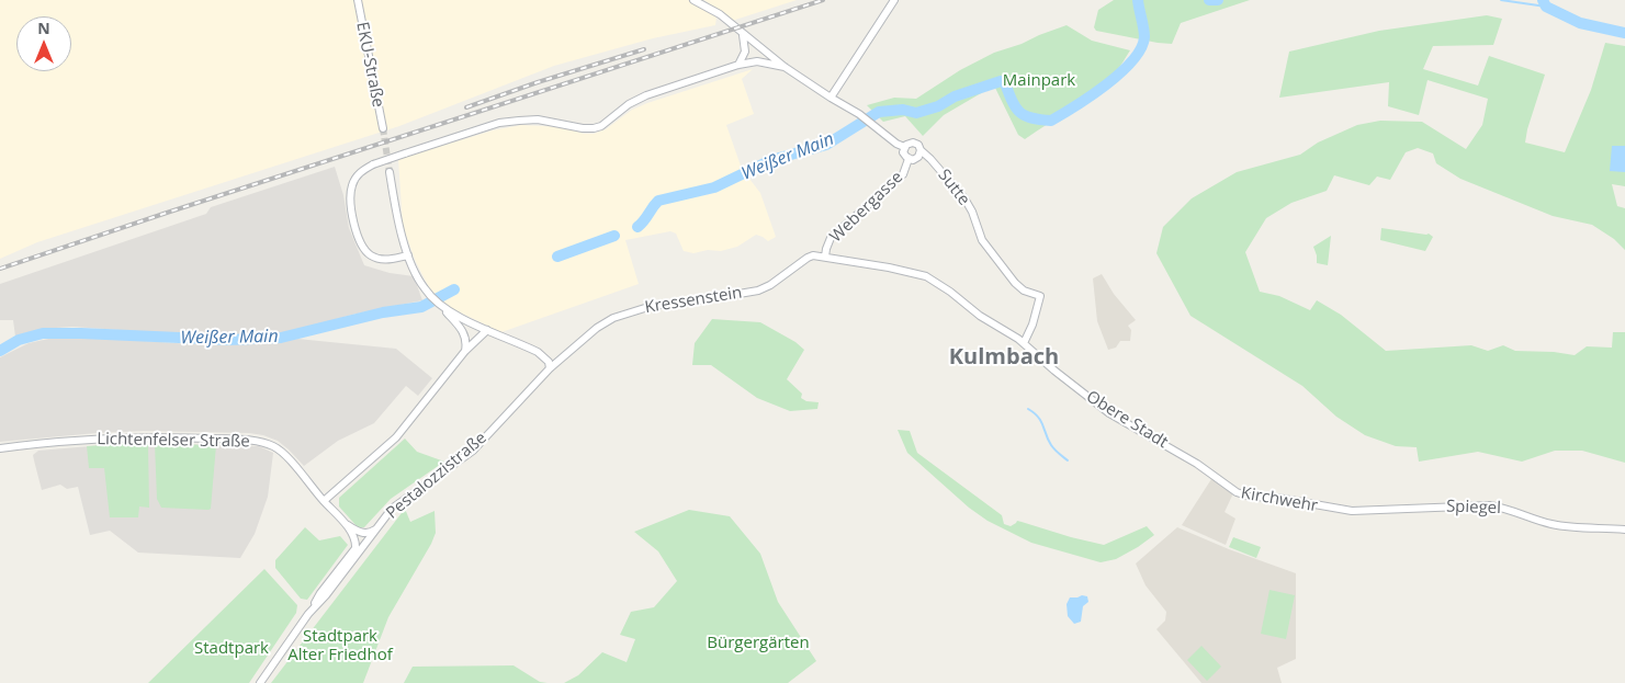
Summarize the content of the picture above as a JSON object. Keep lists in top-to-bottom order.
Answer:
{
  "streets": {
    "street": [
      "EKU-Straße",
      "Sutte",
      "Webergasse",
      "Kressenstein",
      "Obere Stadt",
      "Lichtenfelser Straße",
      "Pestalozzistraße",
      "Kirchwehr",
      "Spiegel"
    ]
  },
  "crossings": [
    ["Sutte", "Webergasse"],
    ["Sutte", "Obere Stadt"],
    ["Webergasse", "Kressenstein"],
    ["Webergasse", "Obere Stadt"],
    ["Kressenstein", "Obere Stadt"],
    ["Kressenstein", "Pestalozzistraße"],
    ["Obere Stadt", "Kirchwehr"],
    ["Lichtenfelser Straße", "Pestalozzistraße"],
    ["Kirchwehr", "Spiegel"]
  ],
  "districts": ["Kulmbach"],
  "water": ["Weißer Main"],
  "parks": [
    "Mainpark",
    "Stadtpark Alter Friedhof",
    "Bürgergärten",
    "Stadtpark"
  ],
  "north": "top"
}
